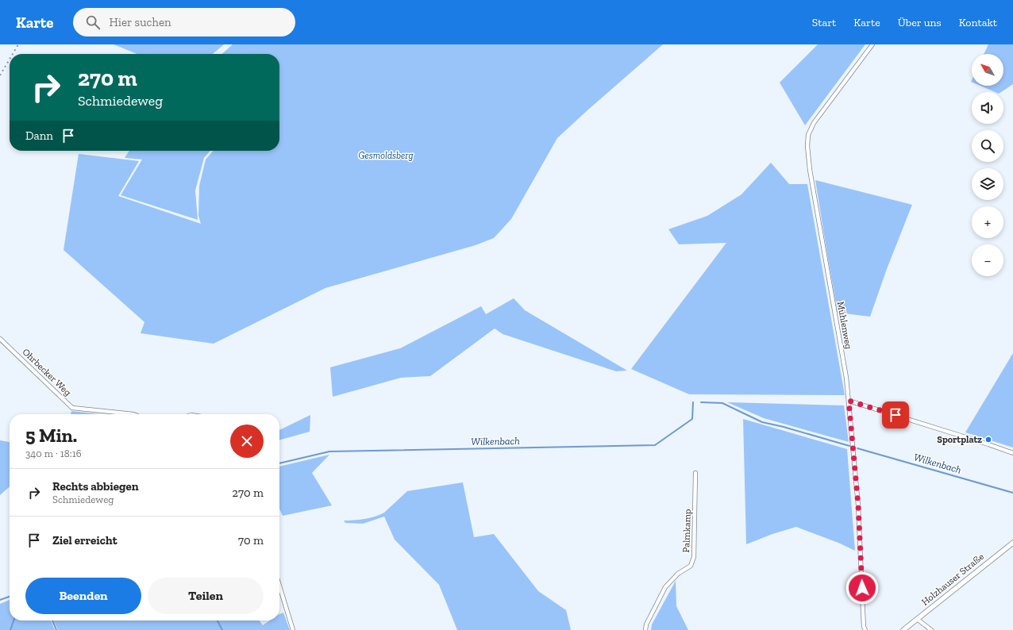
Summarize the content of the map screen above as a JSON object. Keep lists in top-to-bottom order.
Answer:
{
  "streets": {
    "street": [
      "Mühlenweg",
      "Ohrbecker Weg",
      "Palmkamp",
      "Holzhauser Straße"
    ]
  },
  "water": ["Wilkenbach"],
  "parks": ["Gesmoldsberg"],
  "places": ["Sportplatz"],
  "north": "top left",
  "page": {
    "header": "Karte",
    "search": "Hier suchen",
    "nav": [
      "Start",
      "Karte",
      "Über uns",
      "Kontakt"
    ],
    "map_buttons": ["+", "−"],
    "turn": ["270 m", "Schmiedeweg"],
    "then": "Dann",
    "heading": ["5 Min.", "340 m · 18:16"],
    "list": [
      {
        "name": "Rechts abbiegen",
        "note": "Schmiedeweg",
        "value": "270 m"
      },
      {
        "name": "Ziel erreicht",
        "value": "70 m"
      }
    ],
    "buttons": ["Beenden", "Teilen"]
  }
}
